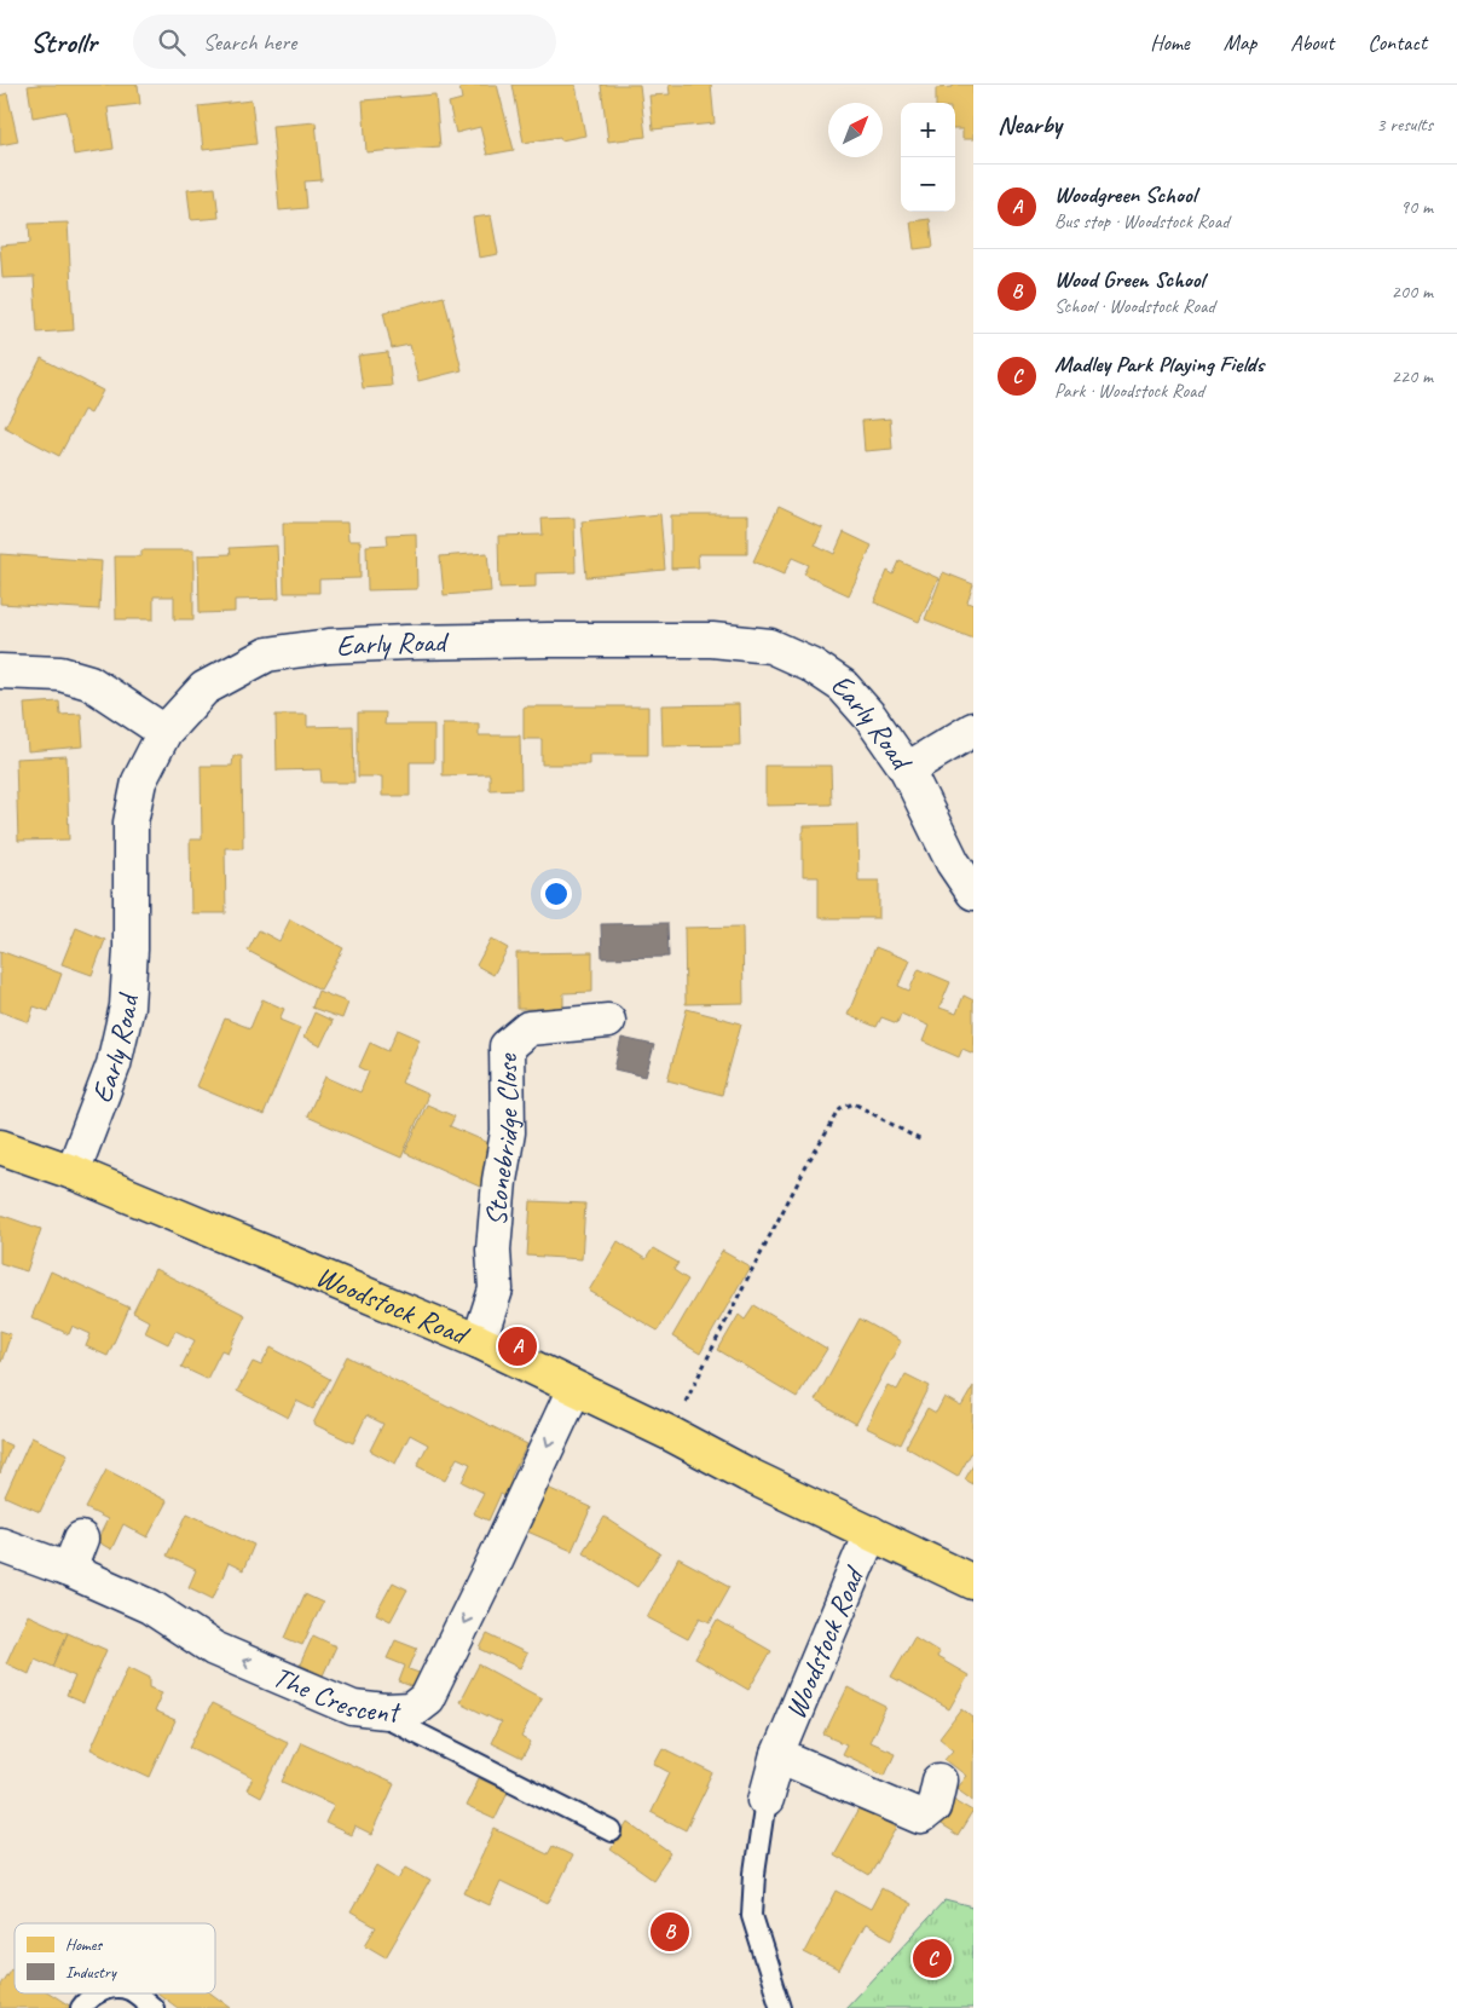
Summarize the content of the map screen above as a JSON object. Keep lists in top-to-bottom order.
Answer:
{
  "streets": {
    "main road": ["Woodstock Road"],
    "street": ["Early Road", "Stonebridge Close", "The Crescent"]
  },
  "crossings": [
    ["Early Road", "Woodstock Road"],
    ["Stonebridge Close", "Woodstock Road"],
    ["Woodstock Road", "The Crescent"]
  ],
  "legend": ["Homes", "Industry"],
  "north": "top right",
  "page": {
    "header": "Strollr",
    "search": "Search here",
    "nav": [
      "Home",
      "Map",
      "About",
      "Contact"
    ],
    "heading": ["Nearby", "3 results"],
    "map_buttons": ["+", "−"],
    "list": [
      {
        "mark": "A",
        "name": "Woodgreen School",
        "note": "Bus stop · Woodstock Road",
        "value": "90 m"
      },
      {
        "mark": "B",
        "name": "Wood Green School",
        "note": "School · Woodstock Road",
        "value": "200 m"
      },
      {
        "mark": "C",
        "name": "Madley Park Playing Fields",
        "note": "Park · Woodstock Road",
        "value": "220 m"
      }
    ],
    "pins": ["A", "B", "C"]
  }
}
